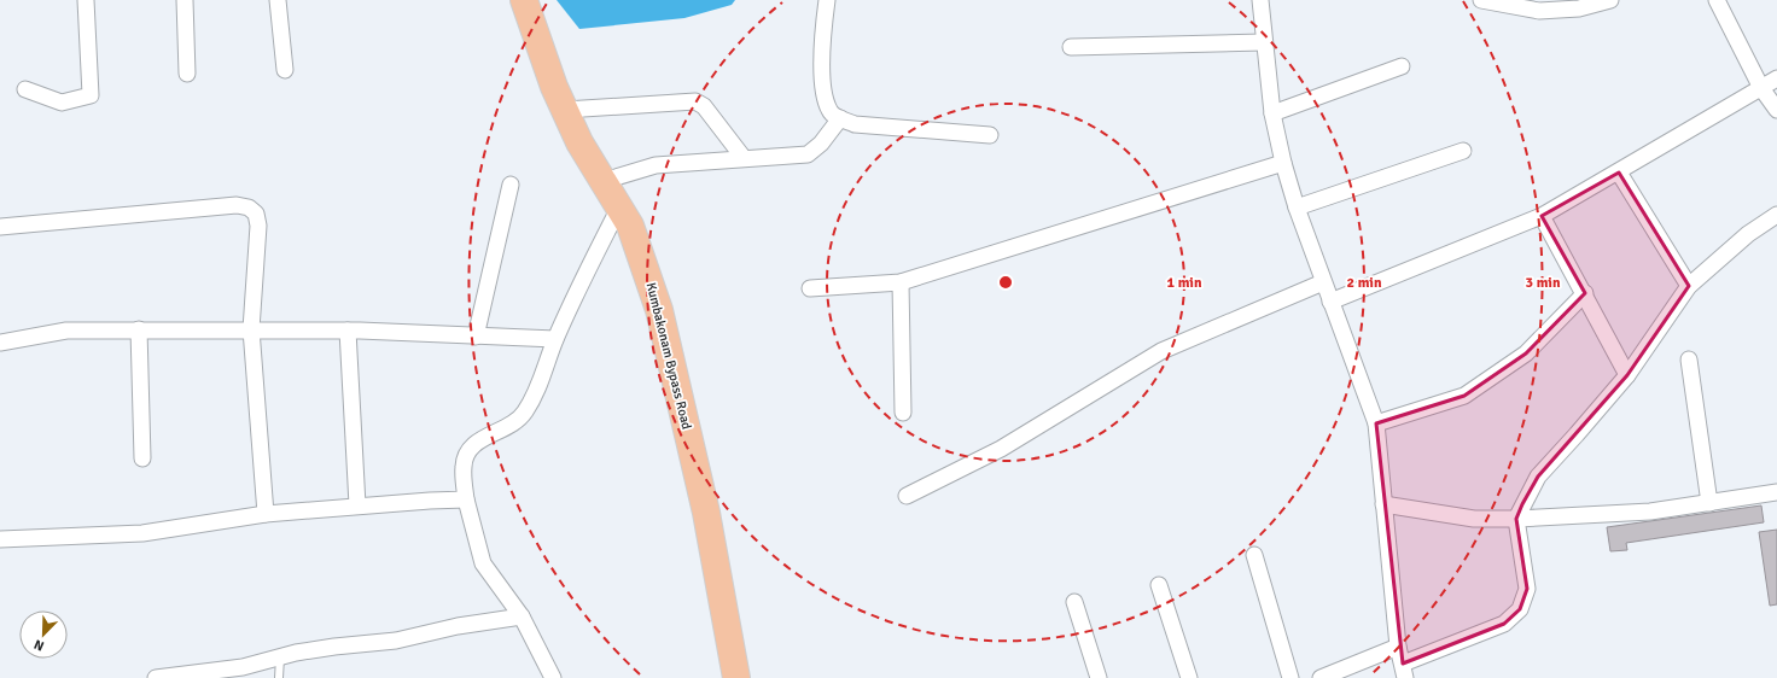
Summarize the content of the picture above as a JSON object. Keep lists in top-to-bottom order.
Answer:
{
  "streets": {
    "highway": ["Kumbakonam Bypass Road"]
  },
  "north": "bottom left",
  "rings": ["1 min", "2 min", "3 min"]
}
